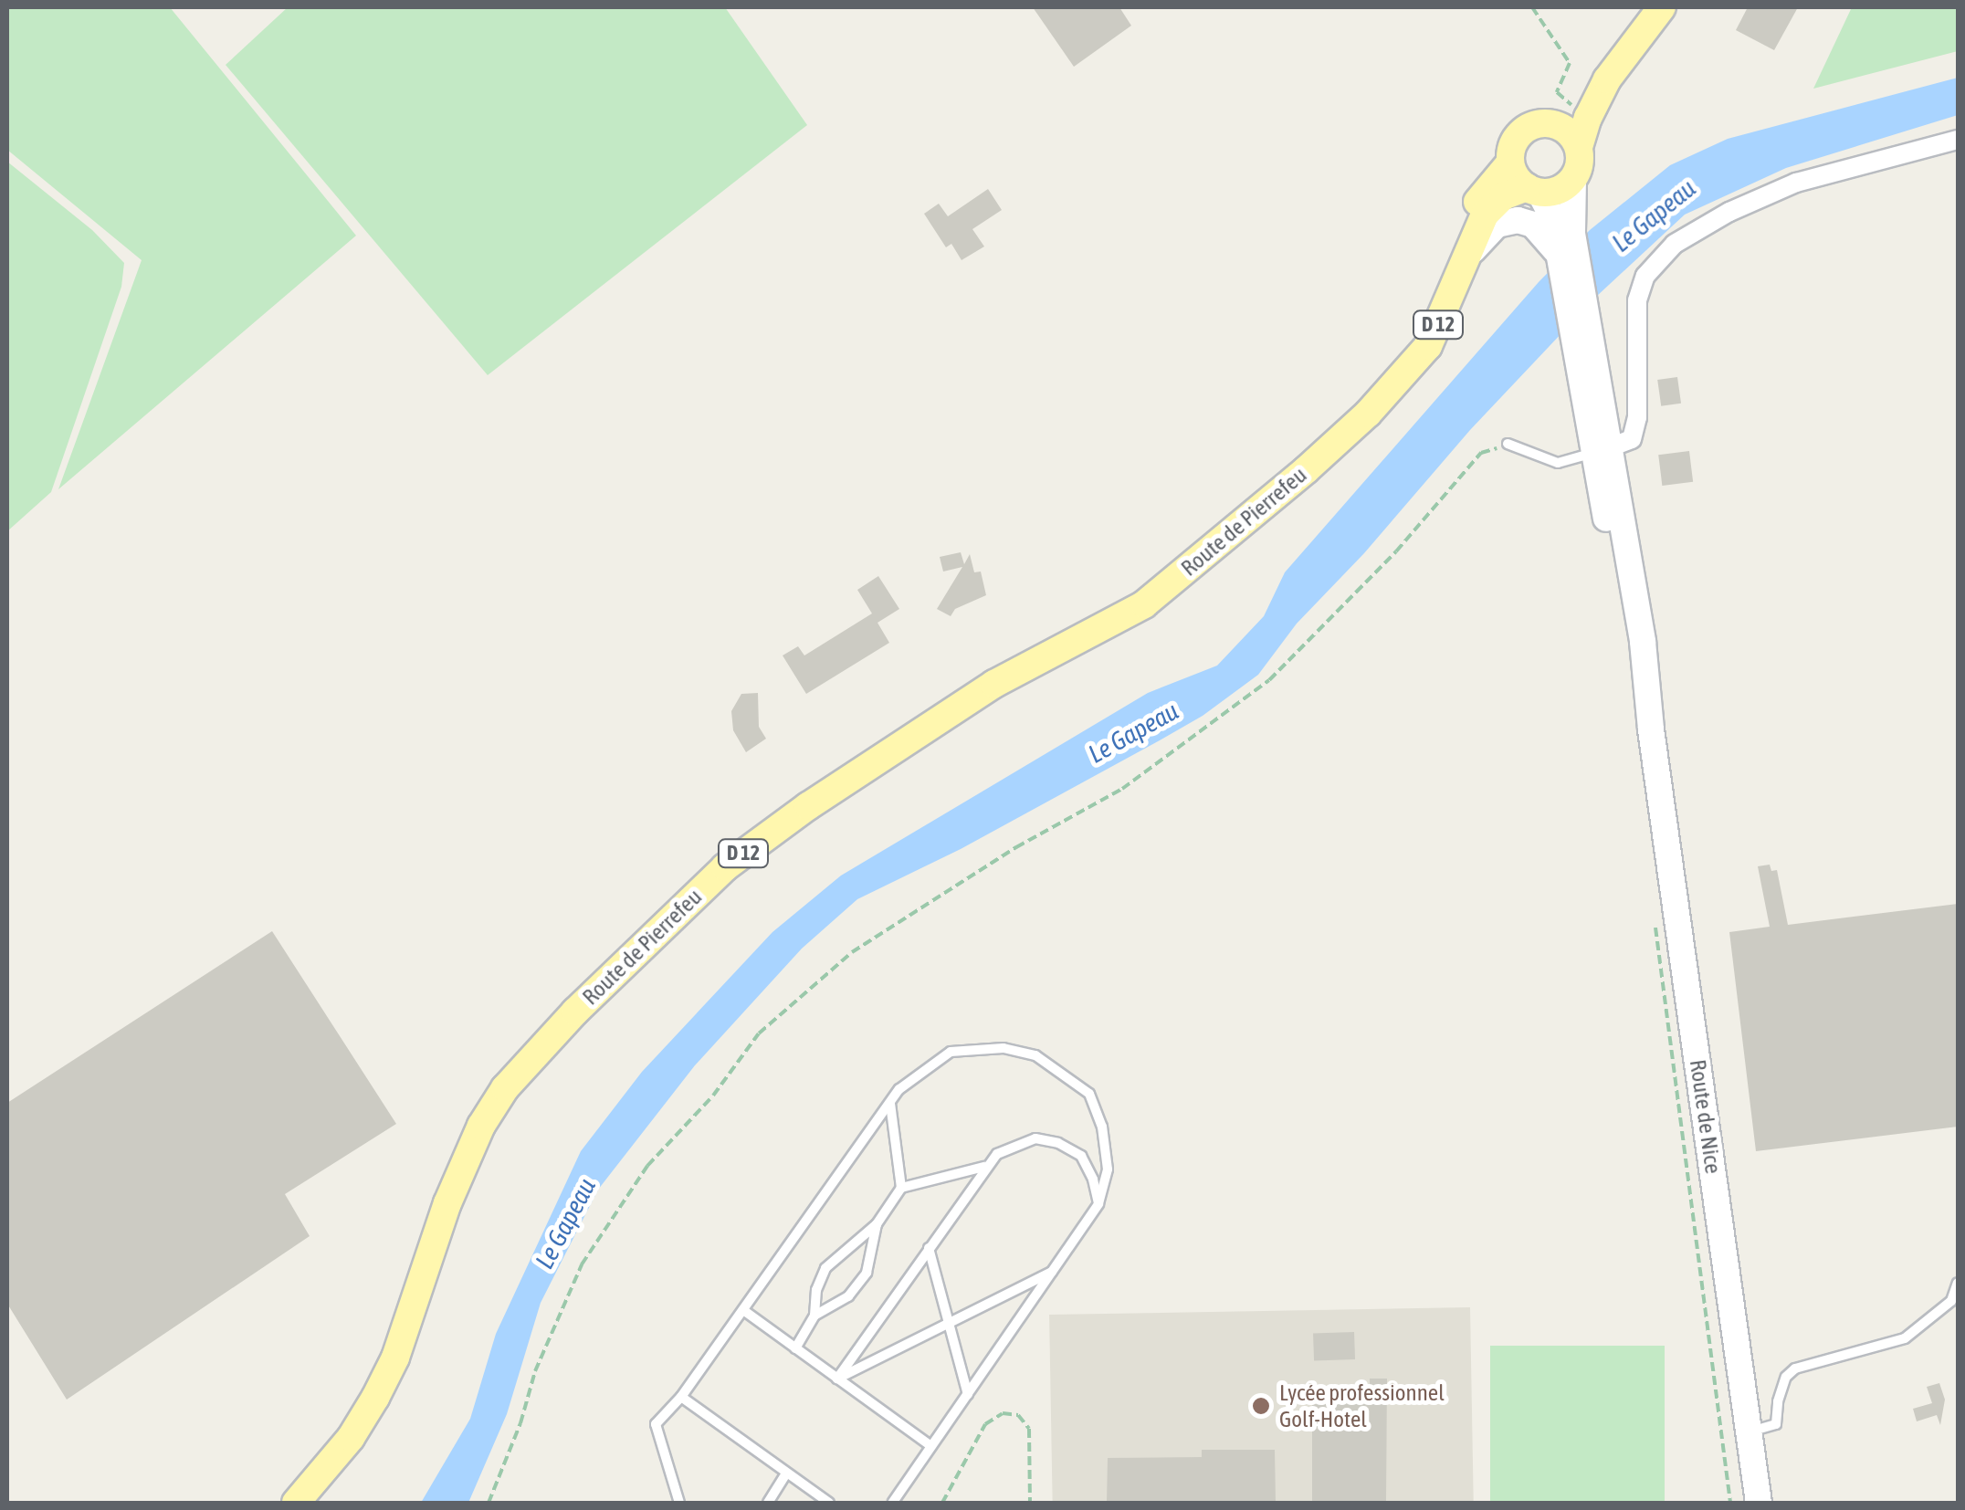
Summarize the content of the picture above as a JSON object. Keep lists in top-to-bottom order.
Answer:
{
  "streets": {
    "main road": ["D 12", "Route de Pierrefeu", "Route de Nice"]
  },
  "crossings": [
    ["D 12", "Route de Pierrefeu"]
  ],
  "water": ["Le Gapeau"],
  "places": ["Lycée professionnel Golf-Hotel"]
}
